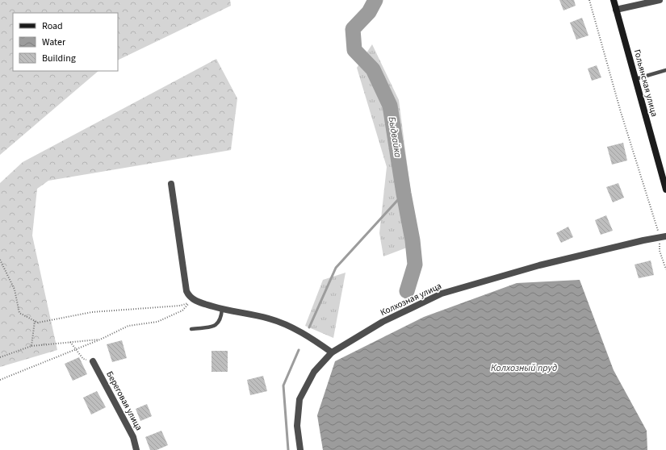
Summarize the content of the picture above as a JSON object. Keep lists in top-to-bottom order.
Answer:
{
  "streets": {
    "main road": ["Гольянская улица"],
    "street": ["Колхозная улица", "Береговая улица"]
  },
  "water": ["Быдвайка", "Колхозный пруд"],
  "legend": ["Road", "Water", "Building"]
}
